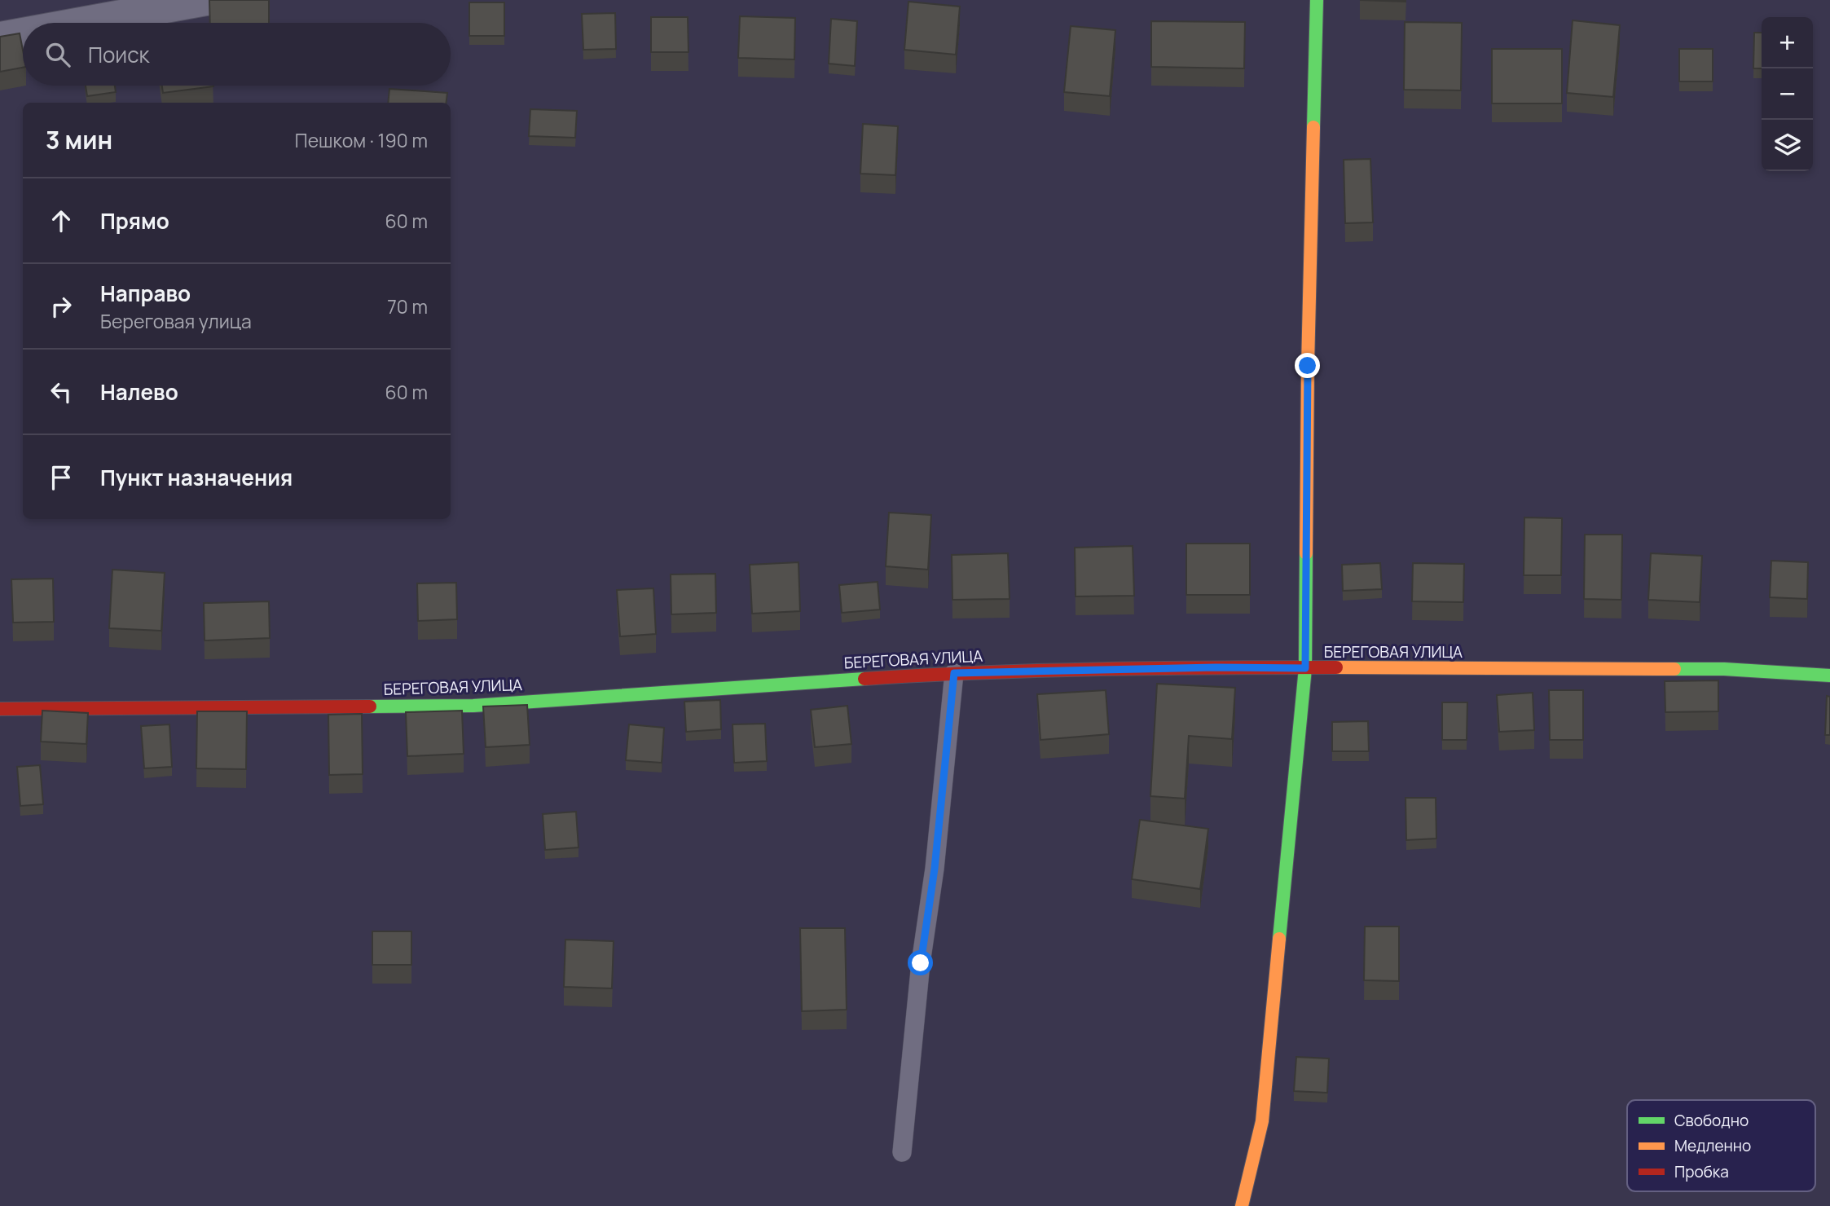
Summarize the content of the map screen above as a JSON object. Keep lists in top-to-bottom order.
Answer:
{
  "streets": {
    "street": ["БЕРЕГОВАЯ УЛИЦА"]
  },
  "legend": ["Свободно", "Медленно", "Пробка"],
  "page": {
    "map_buttons": ["+", "−"],
    "search": "Поиск",
    "heading": ["3 мин", "Пешком · 190 m"],
    "list": [
      ["Прямо", "60 m"],
      ["Направо", "Береговая улица", "70 m"],
      ["Налево", "60 m"],
      "Пункт назначения"
    ]
  }
}
